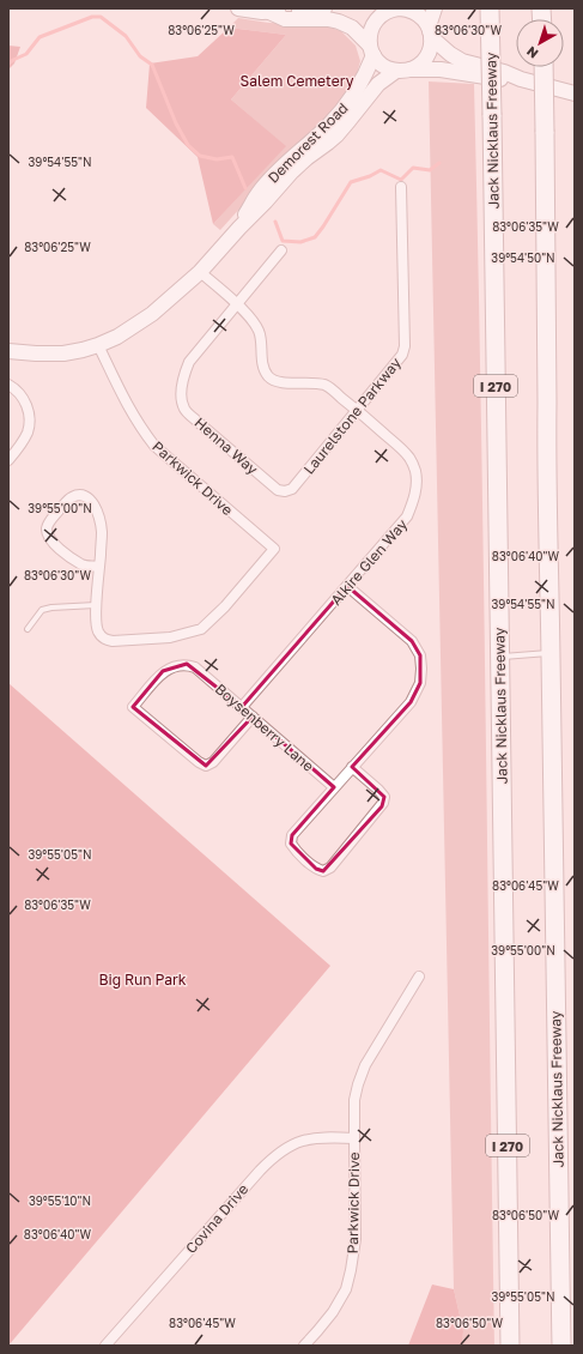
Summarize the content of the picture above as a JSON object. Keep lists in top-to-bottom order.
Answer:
{
  "streets": {
    "highway": ["Jack Nicklaus Freeway", "I 270"],
    "street": [
      "Demorest Road",
      "Laurelstone Parkway",
      "Henna Way",
      "Parkwick Drive",
      "Alkire Glen Way",
      "Boysenberry Lane",
      "Covina Drive"
    ]
  },
  "crossings": [
    ["Demorest Road", "Parkwick Drive"],
    ["Demorest Road", "Alkire Glen Way"],
    ["Laurelstone Parkway", "Henna Way"],
    ["Laurelstone Parkway", "Alkire Glen Way"],
    ["Henna Way", "Alkire Glen Way"],
    ["Parkwick Drive", "Covina Drive"],
    ["Alkire Glen Way", "Boysenberry Lane"]
  ],
  "parks": ["Salem Cemetery", "Big Run Park"],
  "north": "bottom left",
  "coordinates": [
    "83°06'25\"W",
    "83°06'30\"W",
    "39°54'55\"N",
    "83°06'35\"W",
    "39°54'50\"N",
    "39°55'00\"N",
    "83°06'40\"W",
    "39°55'05\"N",
    "83°06'45\"W",
    "39°55'10\"N",
    "83°06'50\"W"
  ]
}
